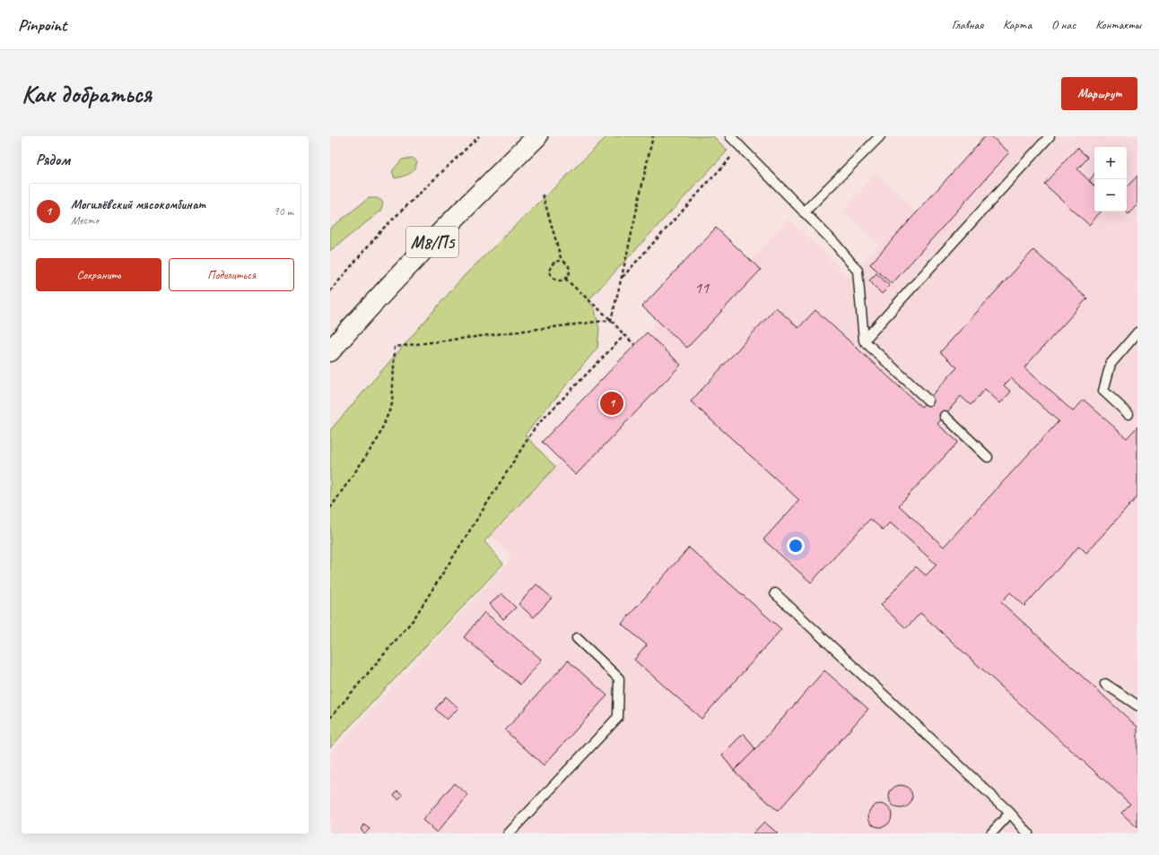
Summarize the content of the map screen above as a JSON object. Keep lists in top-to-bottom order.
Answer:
{
  "streets": {
    "main road": ["М8/П5"]
  },
  "house_numbers": ["11"],
  "page": {
    "header": "Pinpoint",
    "nav": [
      "Главная",
      "Карта",
      "О нас",
      "Контакты"
    ],
    "buttons": [
      "Маршрут",
      ["Сохранить", "Поделиться"]
    ],
    "title": "Как добраться",
    "heading": "Рядом",
    "map_buttons": ["+", "−"],
    "list": [
      {
        "mark": "1",
        "name": "Могилёвский мясокомбинат",
        "note": "Место",
        "value": "90 m"
      }
    ],
    "pins": "1"
  }
}
